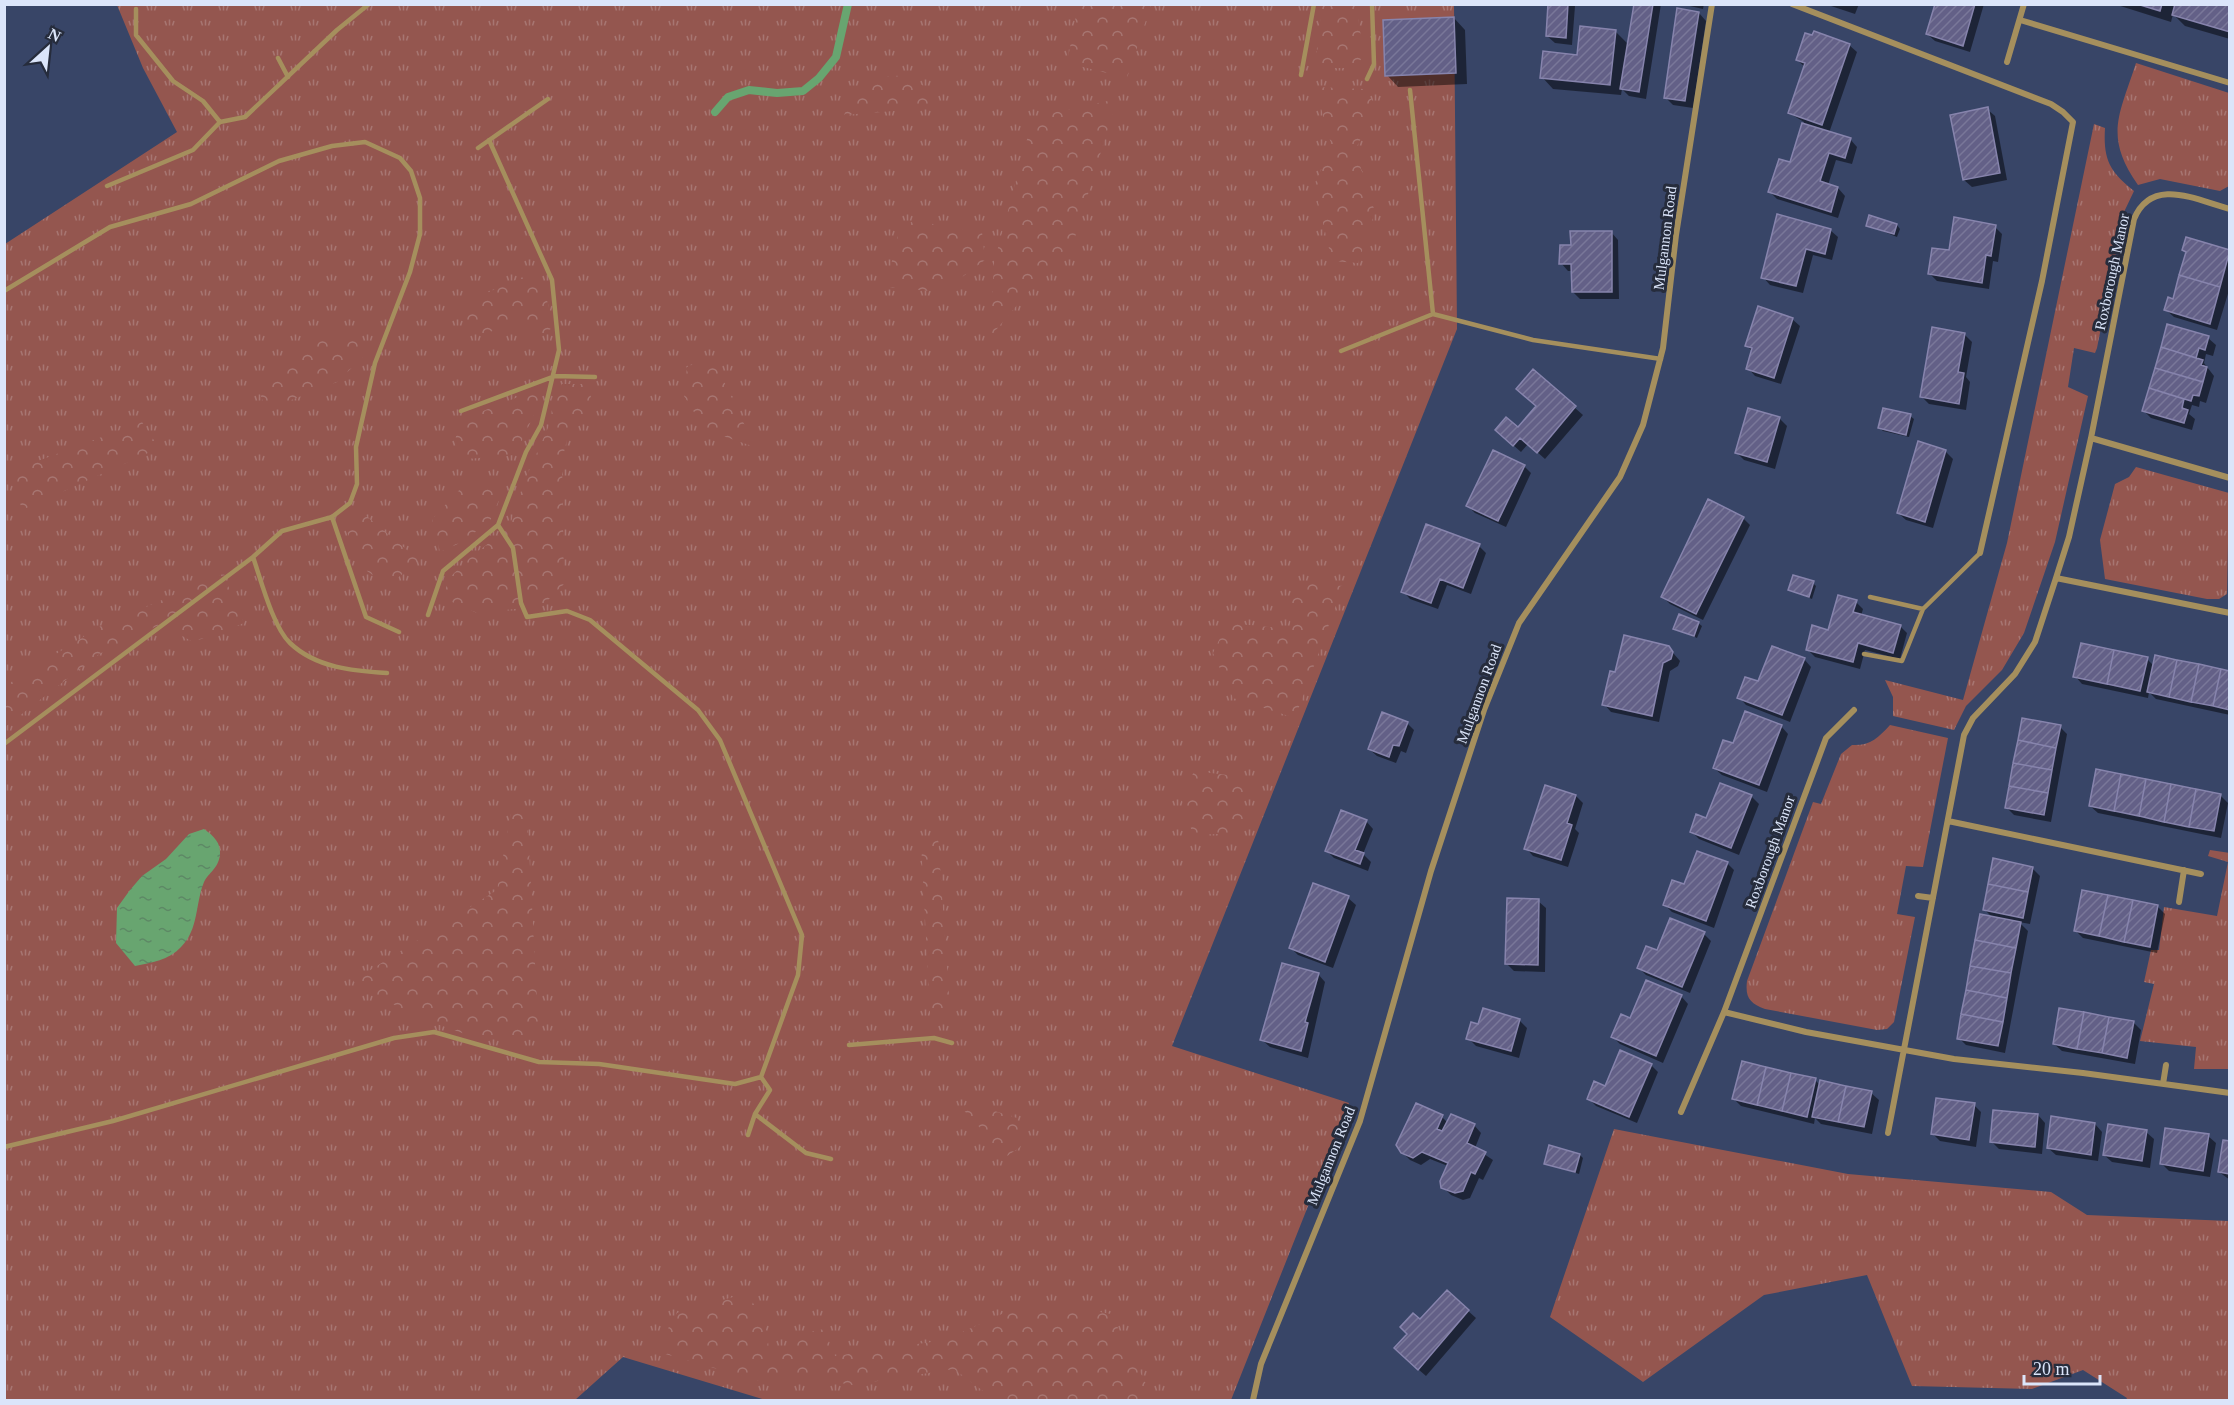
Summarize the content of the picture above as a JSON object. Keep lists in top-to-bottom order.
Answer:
{
  "streets": {
    "street": ["Mulgannon Road", "Roxborough Manor"]
  },
  "scale_bar": "20 m",
  "north": "top right"
}
